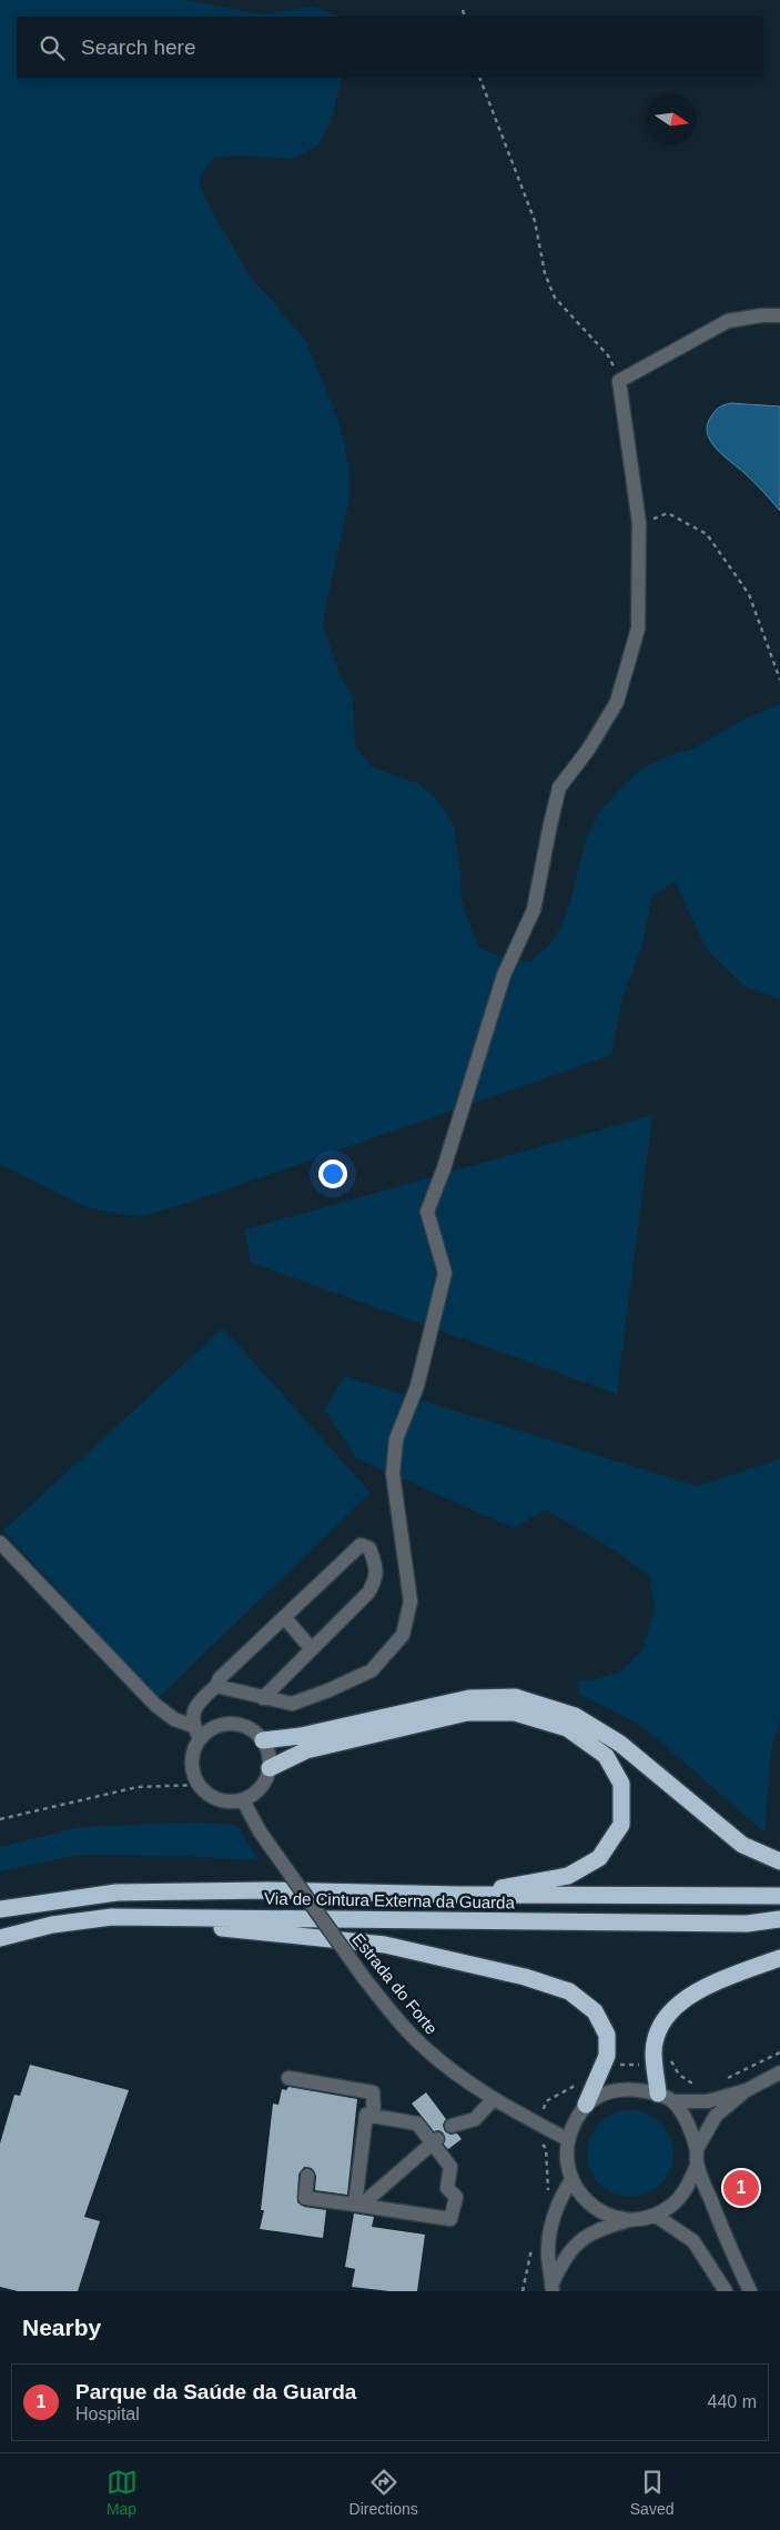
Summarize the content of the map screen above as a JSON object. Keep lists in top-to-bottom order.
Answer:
{
  "streets": {
    "highway": ["Via de Cintura Externa da Guarda"],
    "street": ["Estrada do Forte"]
  },
  "north": "right",
  "page": {
    "search": "Search here",
    "pins": "1",
    "heading": "Nearby",
    "list": [
      {
        "mark": "1",
        "name": "Parque da Saúde da Guarda",
        "note": "Hospital",
        "value": "440 m"
      }
    ],
    "nav": ["Map", "Directions", "Saved"]
  }
}
